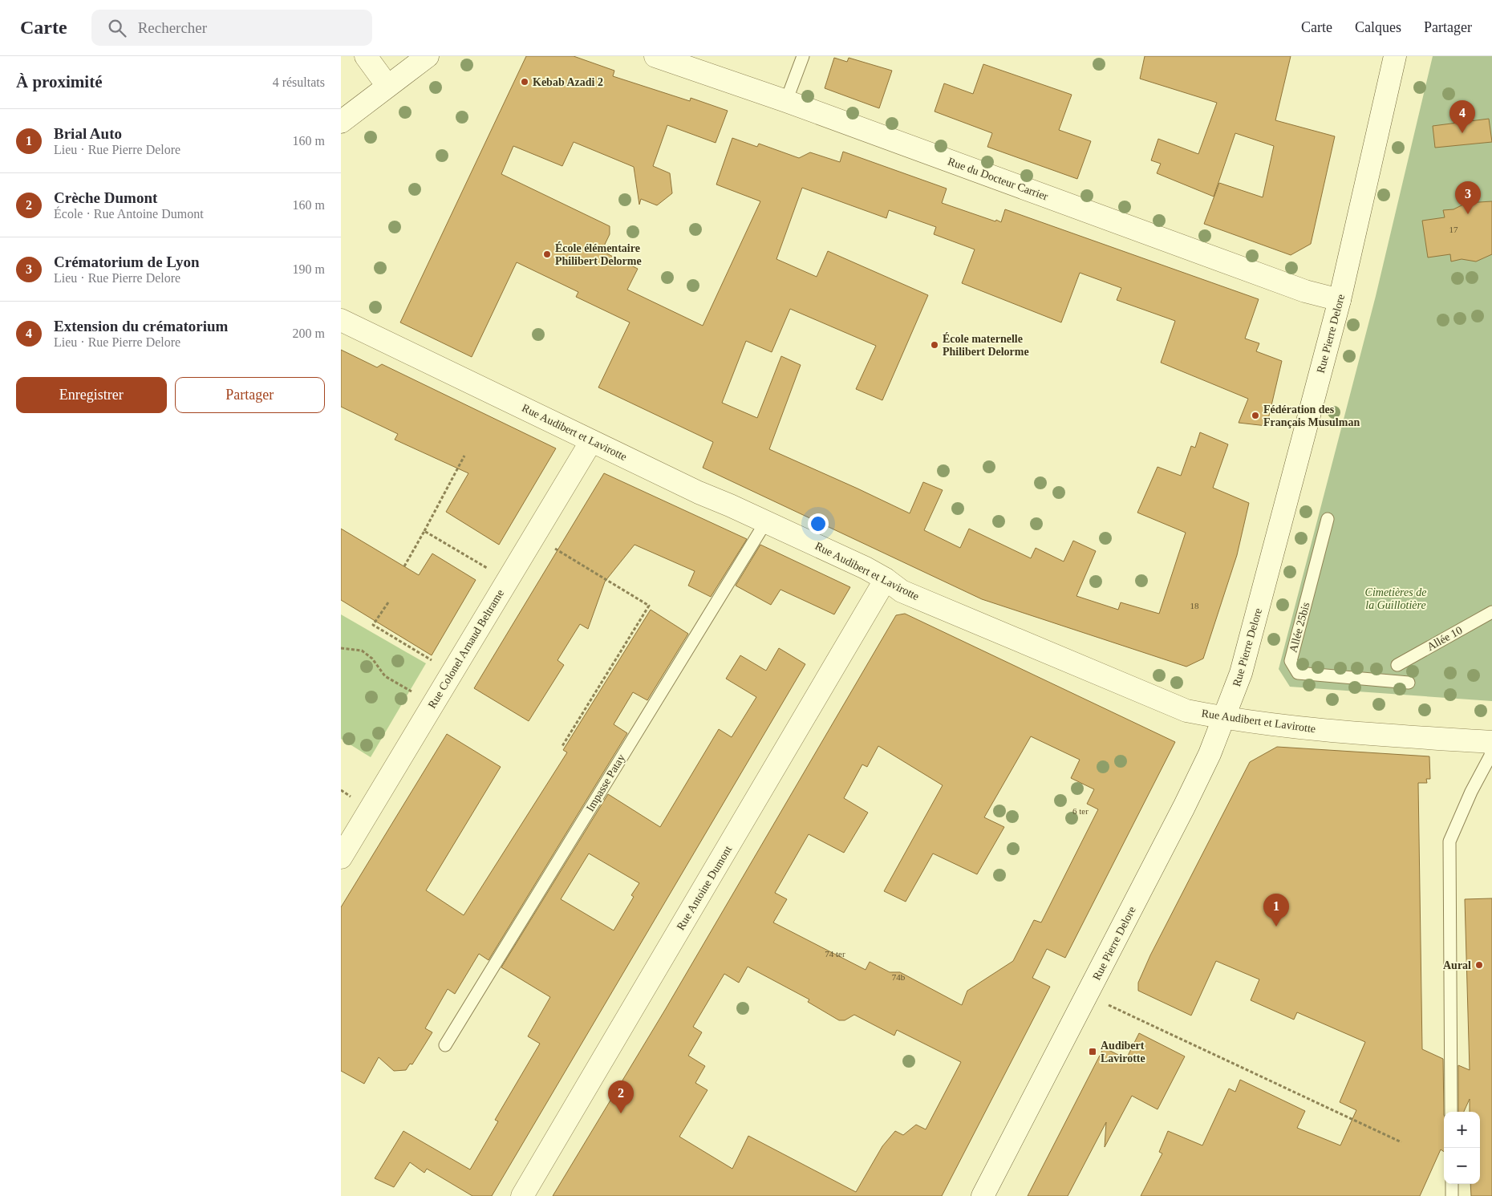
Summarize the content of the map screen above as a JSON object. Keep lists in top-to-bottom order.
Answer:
{
  "streets": {
    "street": [
      "Rue du Docteur Carrier",
      "Rue Pierre Delore",
      "Rue Audibert et Lavirotte",
      "Rue Colonel Arnaud Beltrame",
      "Rue Antoine Dumont"
    ],
    "lane": ["Allée 25bis", "Allée 10", "Impasse Patay"]
  },
  "crossings": [
    ["Rue du Docteur Carrier", "Rue Pierre Delore"],
    ["Rue Pierre Delore", "Rue Audibert et Lavirotte"],
    ["Rue Audibert et Lavirotte", "Rue Colonel Arnaud Beltrame"],
    ["Rue Audibert et Lavirotte", "Impasse Patay"],
    ["Rue Audibert et Lavirotte", "Rue Antoine Dumont"]
  ],
  "parks": ["Cimetières de la Guillotière"],
  "places": {
    "other": [
      "Kebab Azadi 2",
      "École élémentaire Philibert Delorme",
      "École maternelle Philibert Delorme",
      "Fédération des Français Musulman",
      "Aural"
    ],
    "transit": ["Audibert Lavirotte"]
  },
  "house_numbers": [
    "17",
    "18",
    "6 ter",
    "74 ter",
    "74b"
  ],
  "page": {
    "header": "Carte",
    "search": "Rechercher",
    "nav": ["Carte", "Calques", "Partager"],
    "heading": ["À proximité", "4 résultats"],
    "pins": [
      "4",
      "3",
      "1",
      "2"
    ],
    "list": [
      {
        "mark": "1",
        "name": "Brial Auto",
        "note": "Lieu · Rue Pierre Delore",
        "value": "160 m"
      },
      {
        "mark": "2",
        "name": "Crèche Dumont",
        "note": "École · Rue Antoine Dumont",
        "value": "160 m"
      },
      {
        "mark": "3",
        "name": "Crématorium de Lyon",
        "note": "Lieu · Rue Pierre Delore",
        "value": "190 m"
      },
      {
        "mark": "4",
        "name": "Extension du crématorium",
        "note": "Lieu · Rue Pierre Delore",
        "value": "200 m"
      }
    ],
    "buttons": ["Enregistrer", "Partager"],
    "map_buttons": ["+", "−"]
  }
}
